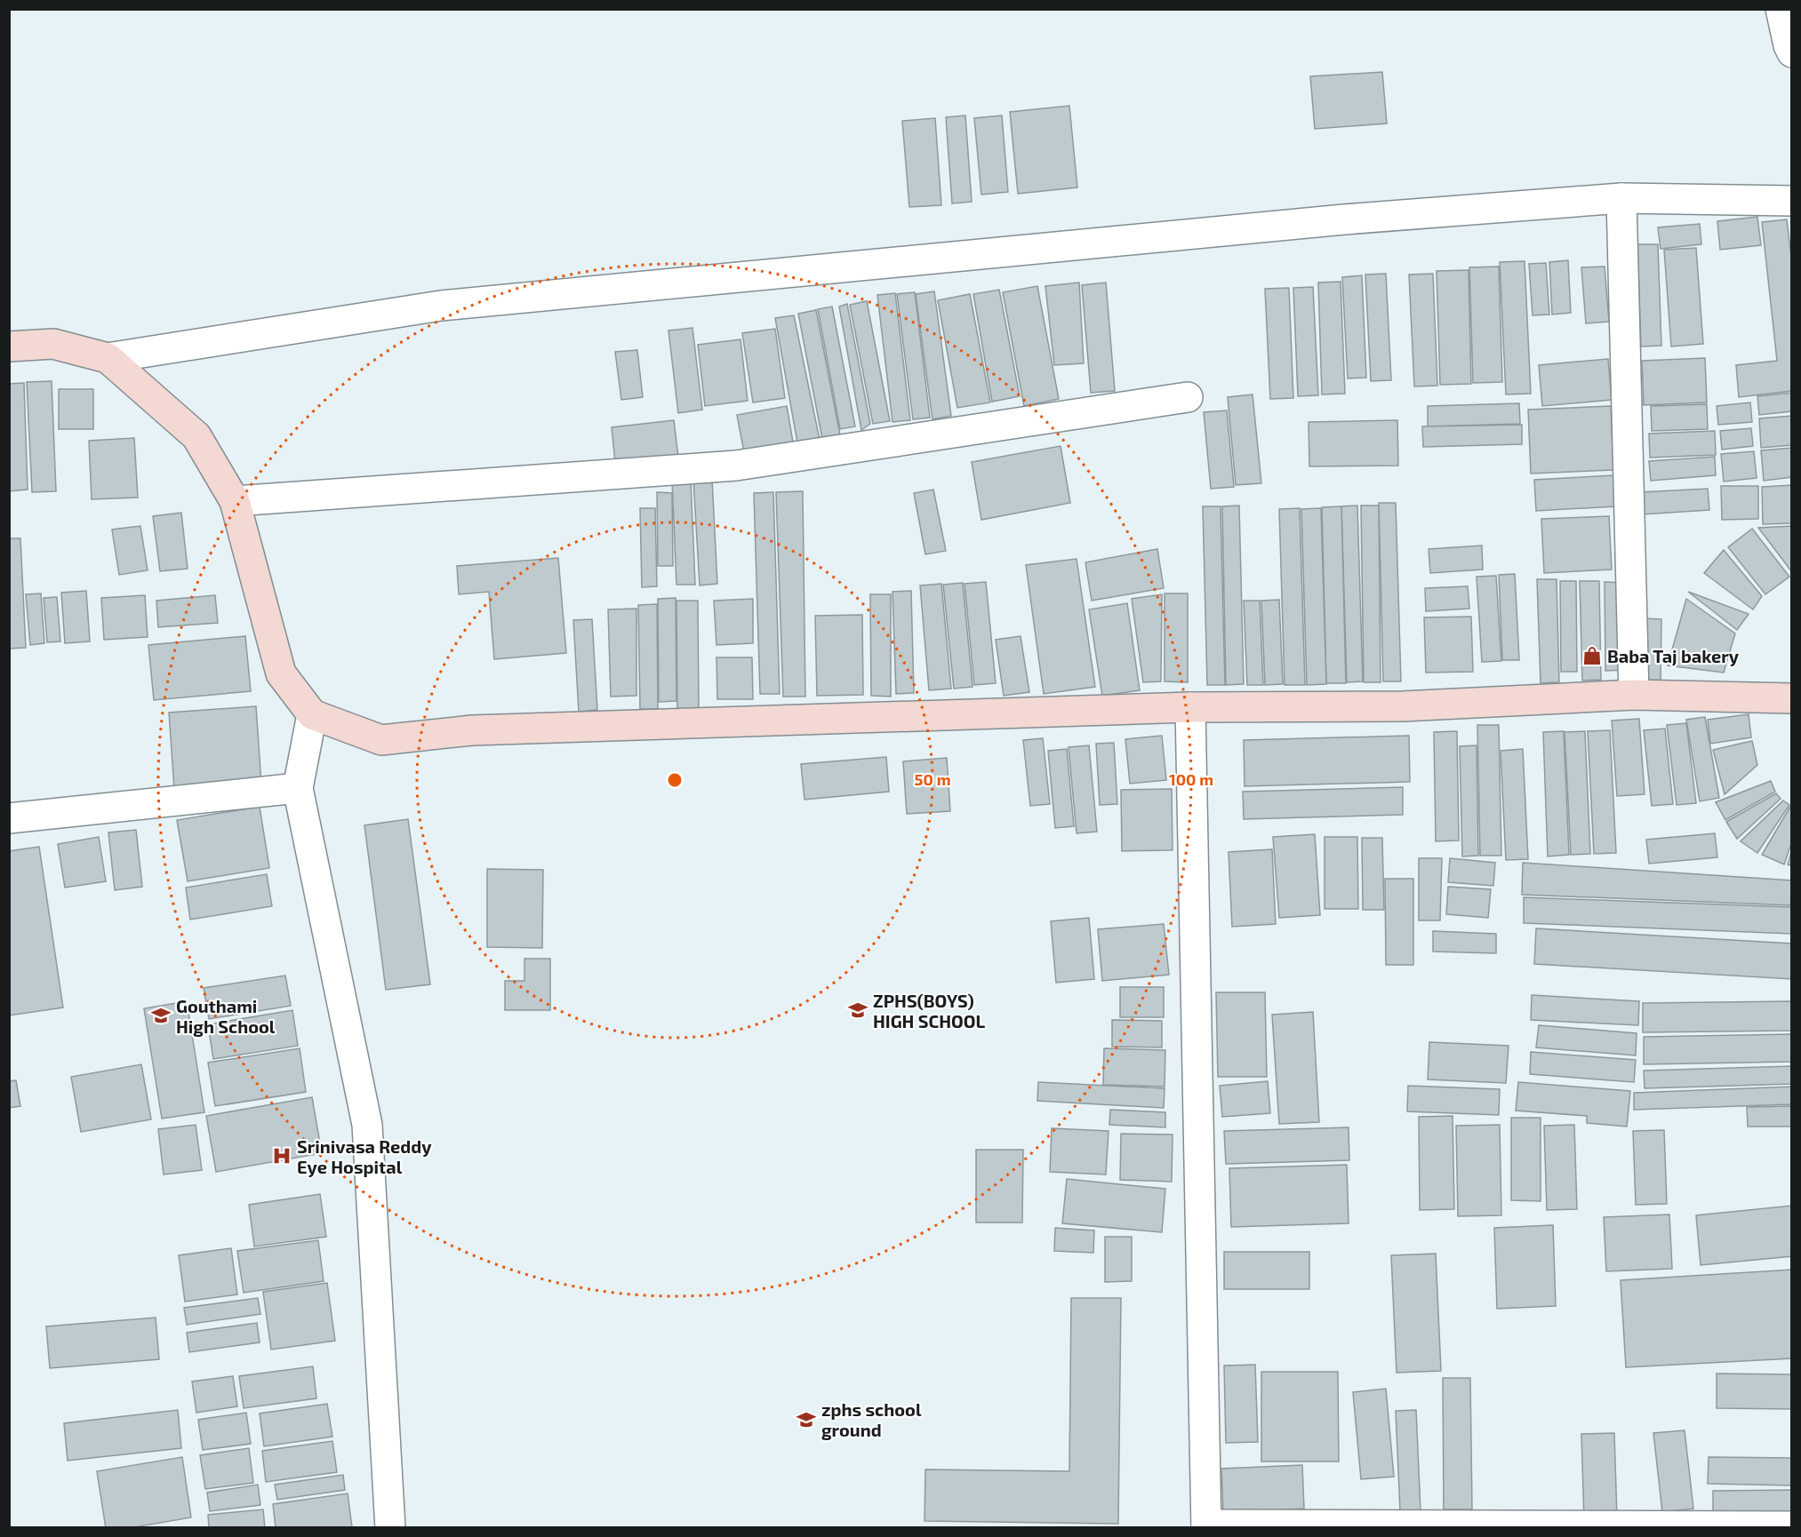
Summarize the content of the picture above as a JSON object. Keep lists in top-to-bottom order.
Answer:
{
  "places": {
    "shop": ["Baba Taj bakery"],
    "school or university": ["ZPHS(BOYS) HIGH SCHOOL", "Gouthami High School", "zphs school ground"],
    "hospital": ["Srinivasa Reddy Eye Hospital"]
  },
  "rings": ["50 m", "100 m"]
}
